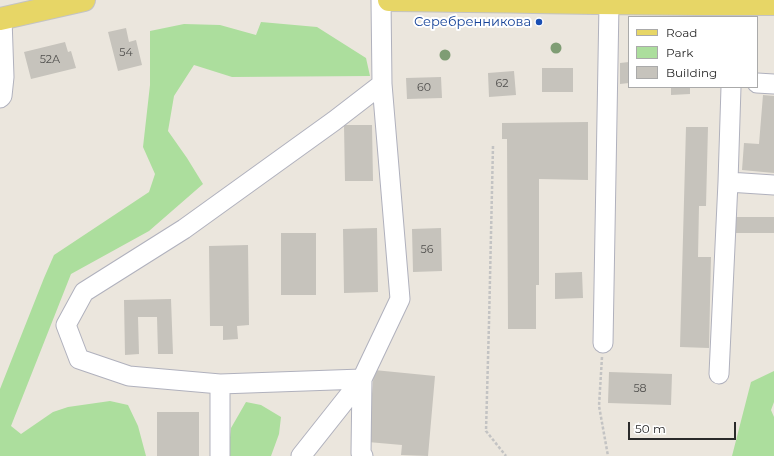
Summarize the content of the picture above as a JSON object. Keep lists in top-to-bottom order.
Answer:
{
  "places": ["Серебренникова"],
  "house_numbers": [
    "54",
    "52А",
    "62",
    "60",
    "56",
    "58"
  ],
  "legend": ["Road", "Park", "Building"],
  "scale_bar": "50 m"
}
